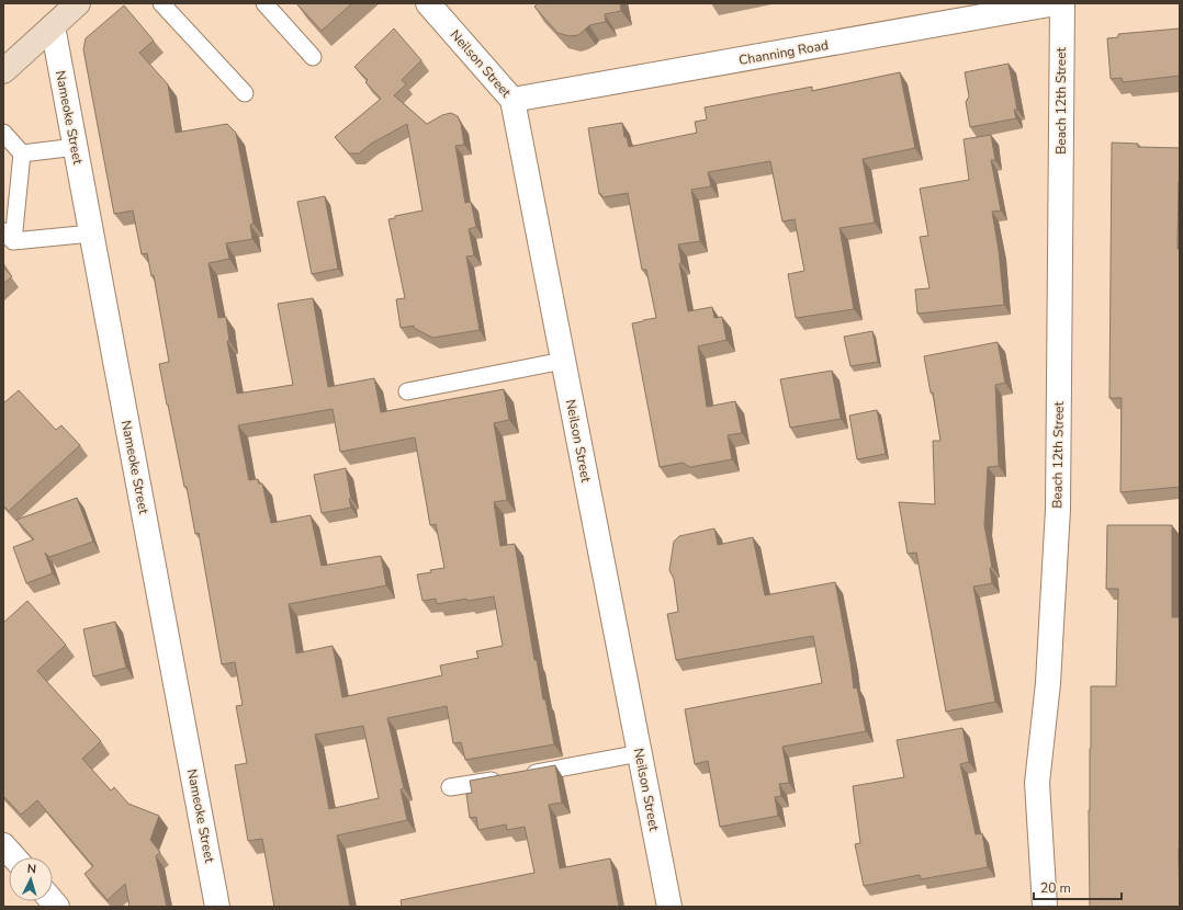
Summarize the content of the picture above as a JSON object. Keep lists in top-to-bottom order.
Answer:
{
  "streets": {
    "street": [
      "Channing Road",
      "Neilson Street",
      "Beach 12th Street",
      "Nameoke Street"
    ]
  },
  "crossings": [
    ["Channing Road", "Neilson Street"]
  ],
  "scale_bar": "20 m",
  "north": "top"
}
